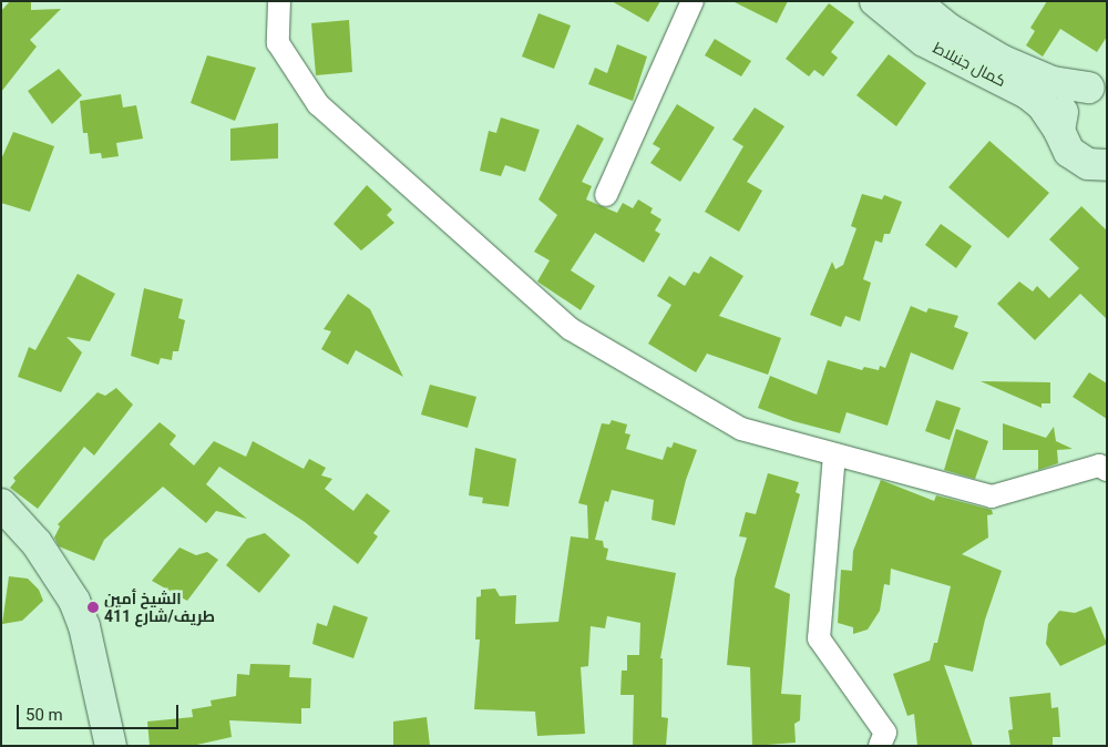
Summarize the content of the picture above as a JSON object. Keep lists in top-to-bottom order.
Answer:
{
  "streets": {
    "main road": ["كمال جنبلاط"]
  },
  "places": ["الشيخ أمين طريف/شارع 411"],
  "scale_bar": "50 m"
}
